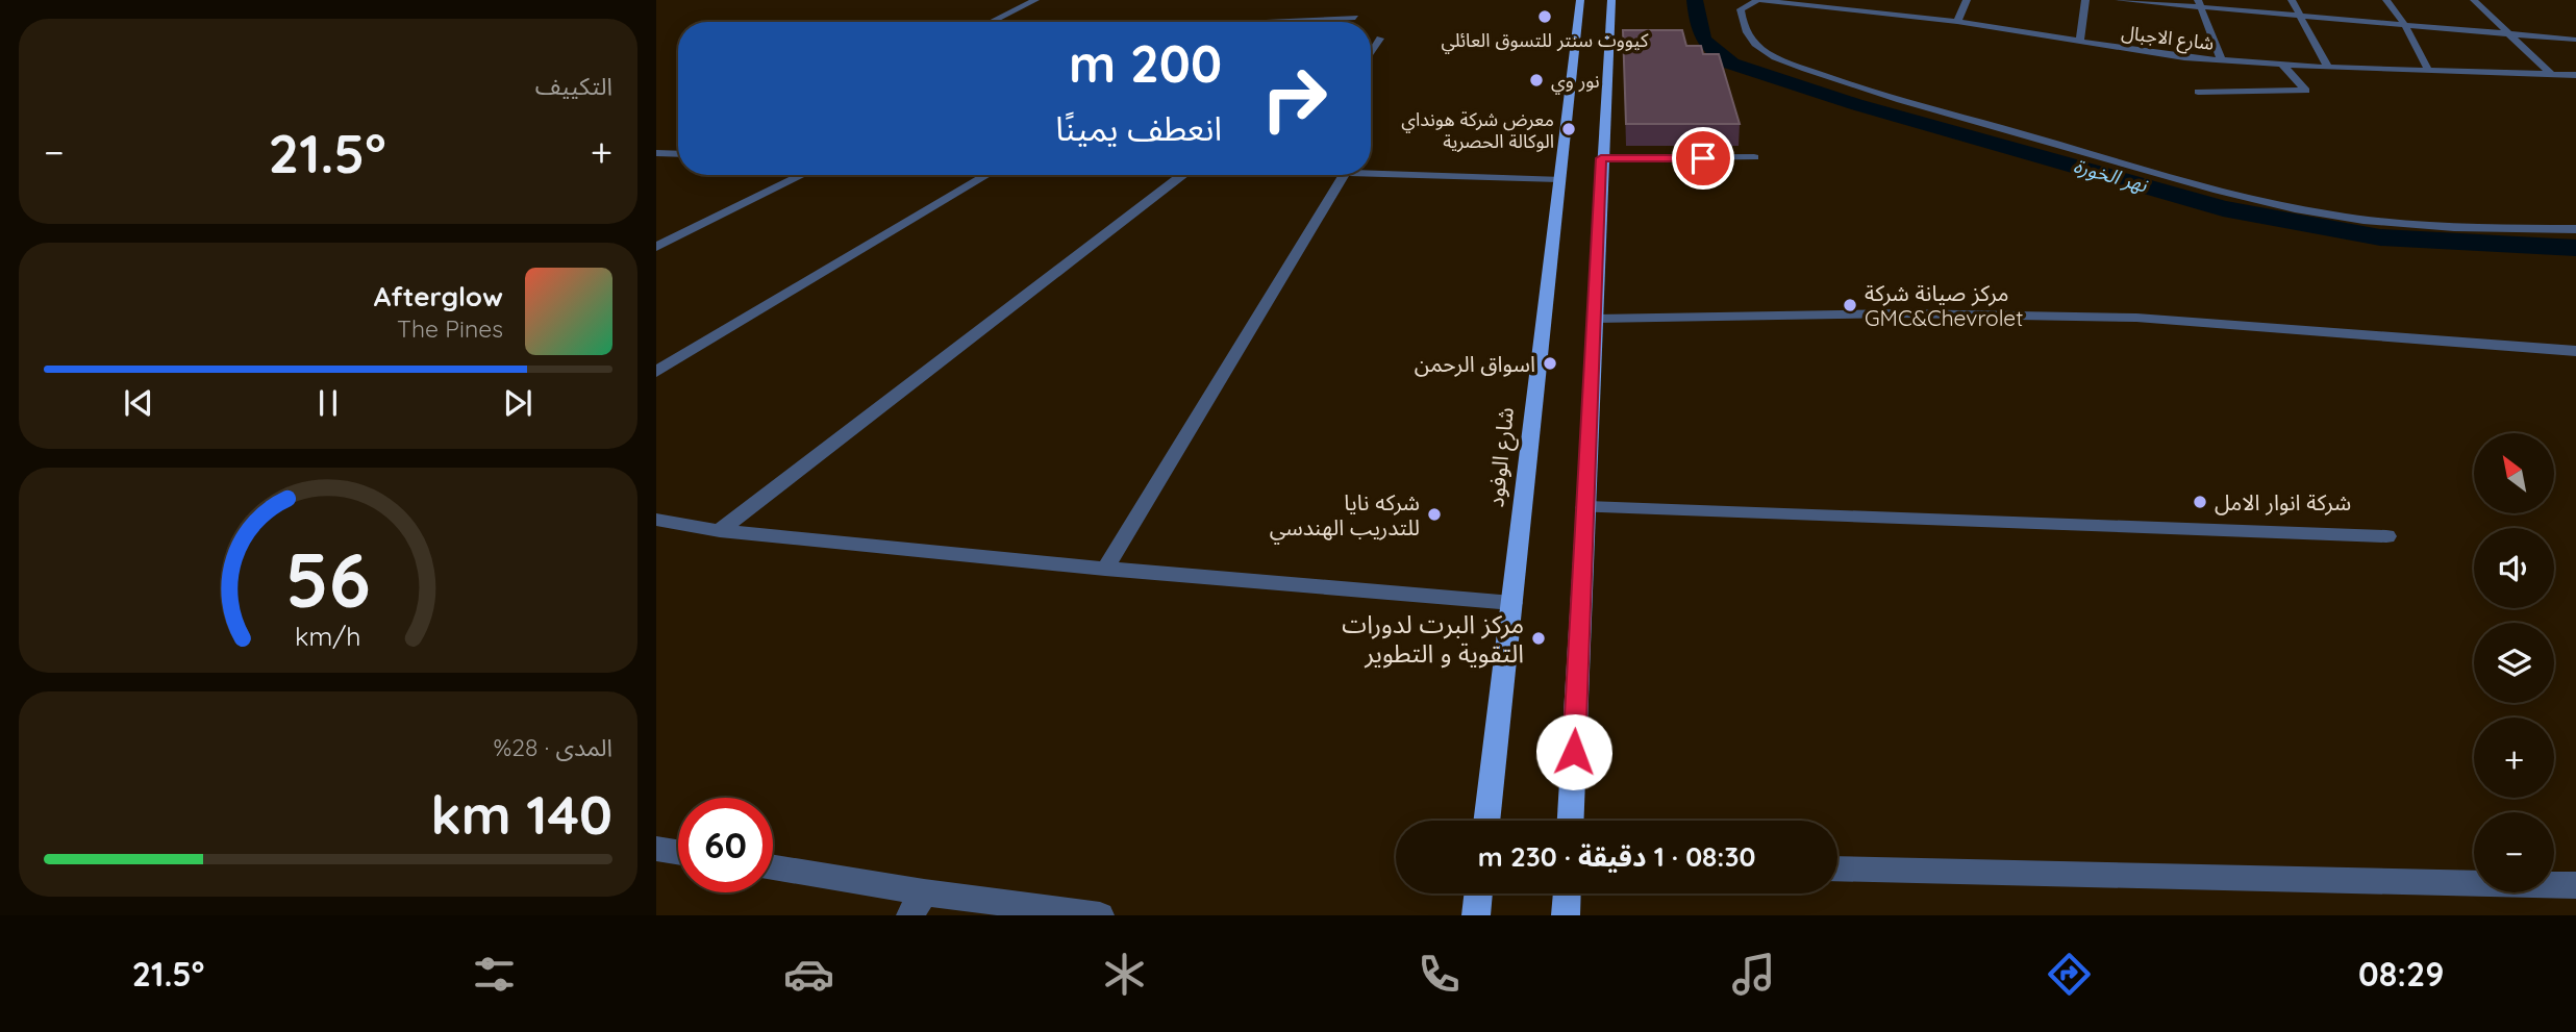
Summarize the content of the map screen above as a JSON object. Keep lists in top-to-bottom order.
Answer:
{
  "streets": {
    "main road": ["شارع الوفود"],
    "street": ["شارع الاجبال"]
  },
  "water": ["نهر الخورة"],
  "places": [
    "كيووت سنتر للتسوق العائلي",
    "نور وي",
    "معرض شركة هونداي الوكالة الحصرية",
    "مركز صيانة شركة GMC&Chevrolet",
    "اسواق الرحمن",
    "شركة انوار الامل",
    "شركه نايا للتدريب الهندسي",
    "مركز البرت لدورات التقوية و التطوير"
  ],
  "north": "top left",
  "page": {
    "tile": [
      "التكييف",
      ["المدى · 28%", "140 km"]
    ],
    "turn": ["200 m", "انعطف يمينًا"],
    "heat": ["−", "21.5°", "+"],
    "song": ["Afterglow", "The Pines"],
    "map_buttons": ["+", "−"],
    "limit": "60",
    "trip": "08:30 · 1 دقيقة · 230 m",
    "tabs": ["08:29", "21.5°"],
    "gauge": ["56", "km/h"]
  }
}
